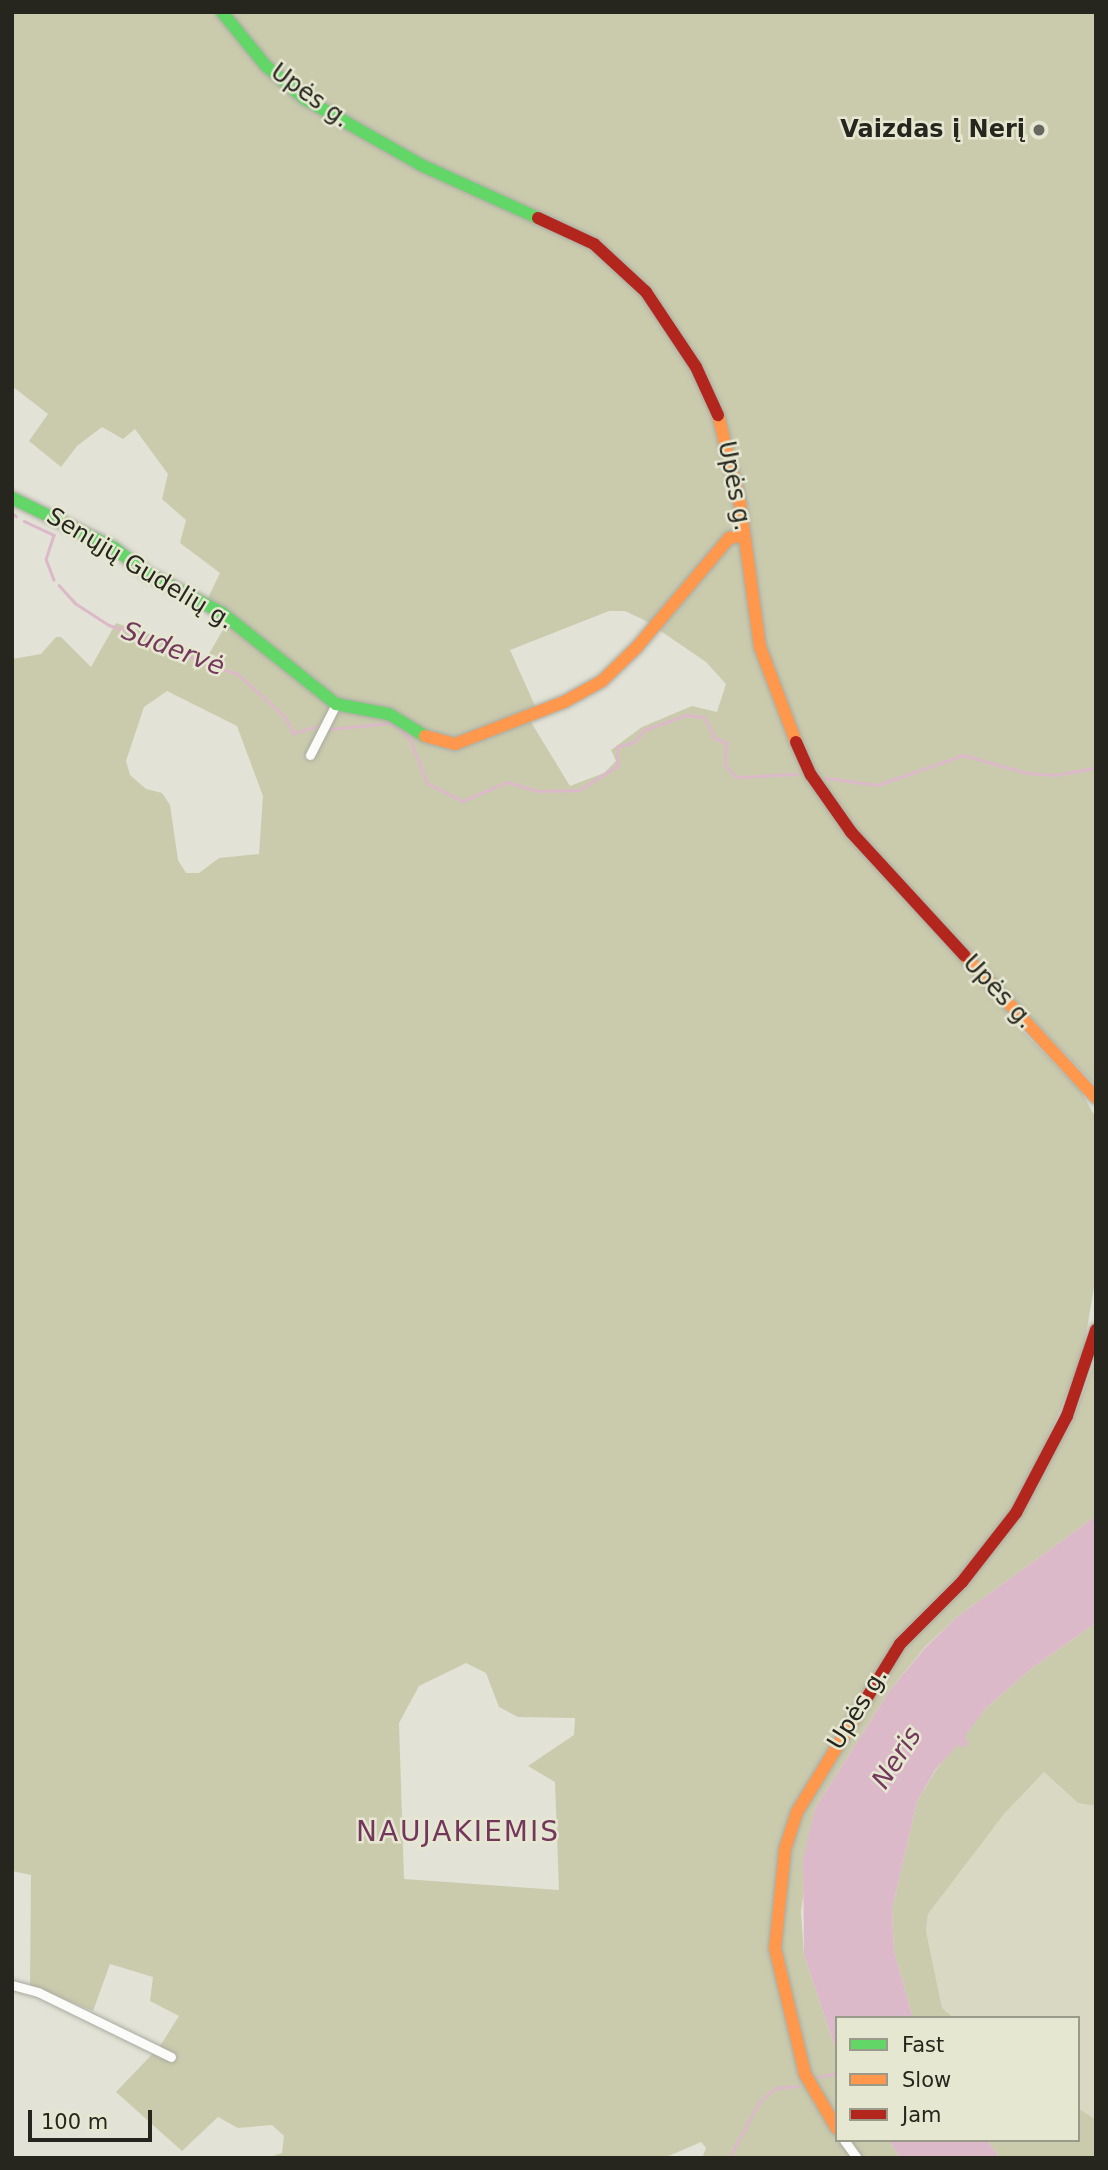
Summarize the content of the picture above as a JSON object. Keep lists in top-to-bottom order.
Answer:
{
  "streets": {
    "street": ["Upės g.", "Senųjų Gudelių g."]
  },
  "crossings": [
    ["Upės g.", "Senųjų Gudelių g."]
  ],
  "districts": ["NAUJAKIEMIS"],
  "water": ["Sudervė", "Neris"],
  "places": ["Vaizdas į Nerį"],
  "legend": ["Fast", "Slow", "Jam"],
  "scale_bar": "100 m"
}
